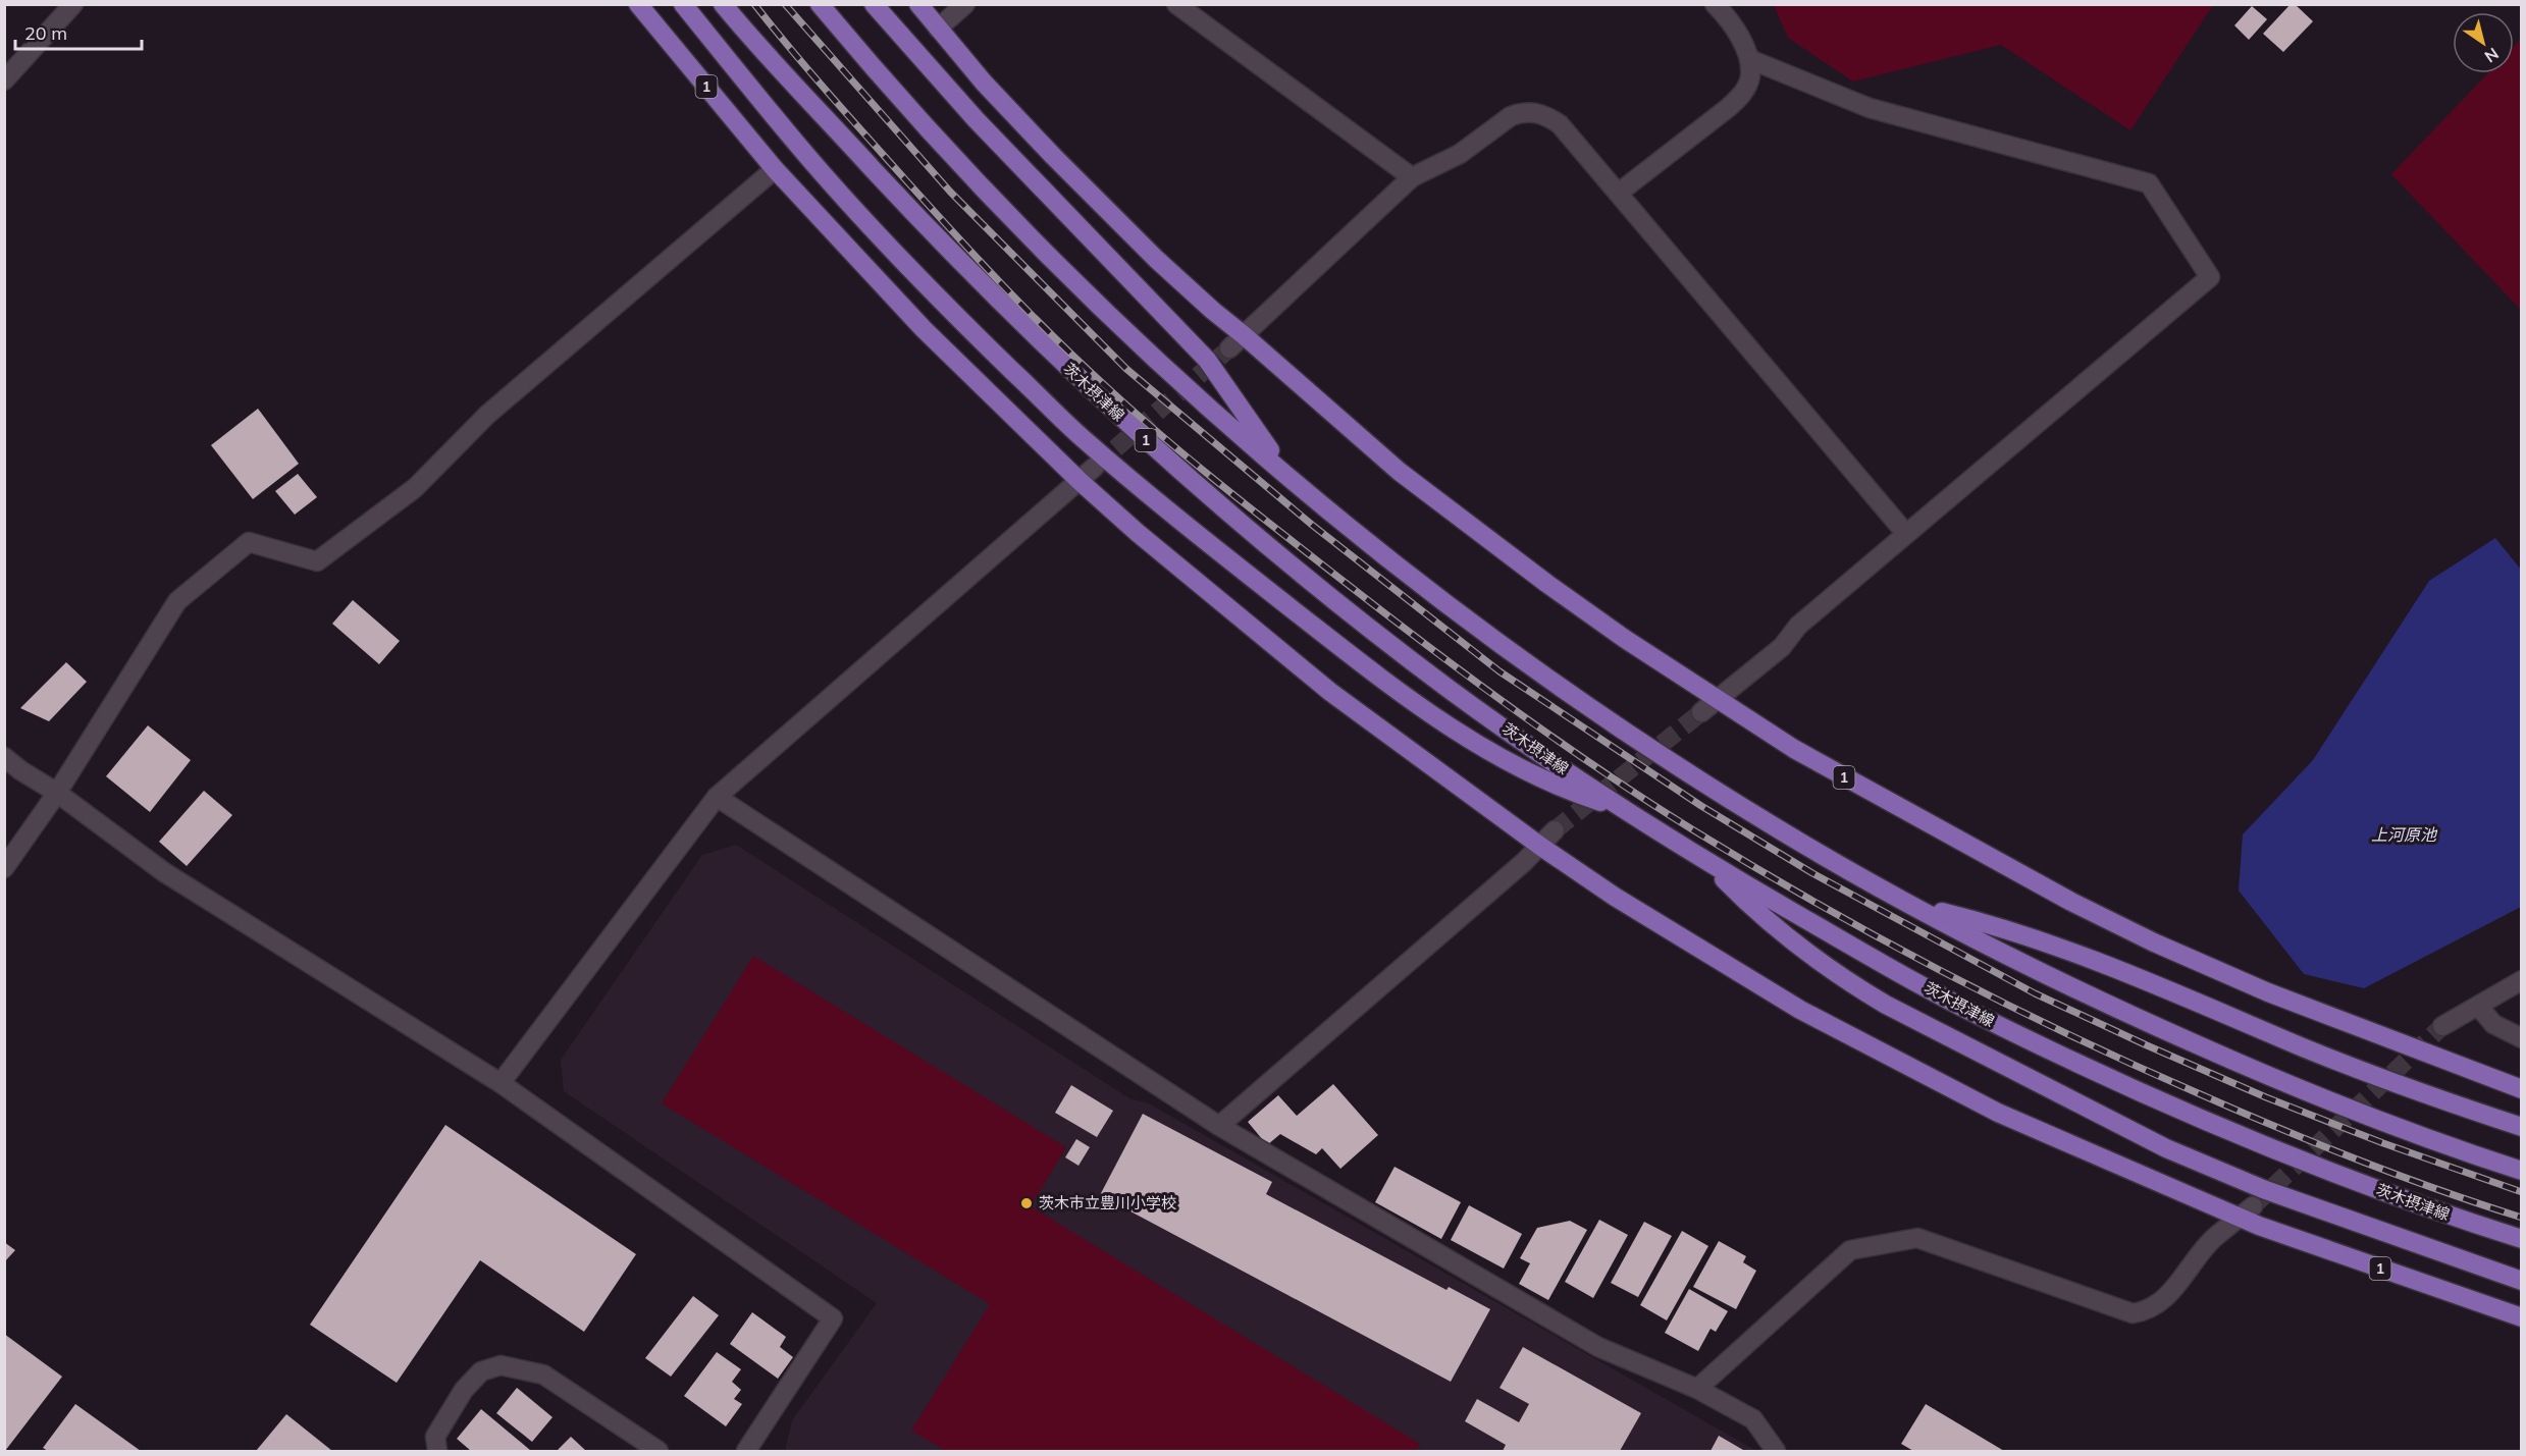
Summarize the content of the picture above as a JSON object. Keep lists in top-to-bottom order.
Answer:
{
  "streets": {
    "main road": ["1", "茨木摂津線"]
  },
  "crossings": [
    ["1", "茨木摂津線"]
  ],
  "water": ["上河原池"],
  "places": ["茨木市立豊川小学校"],
  "scale_bar": "20 m",
  "north": "bottom right"
}
